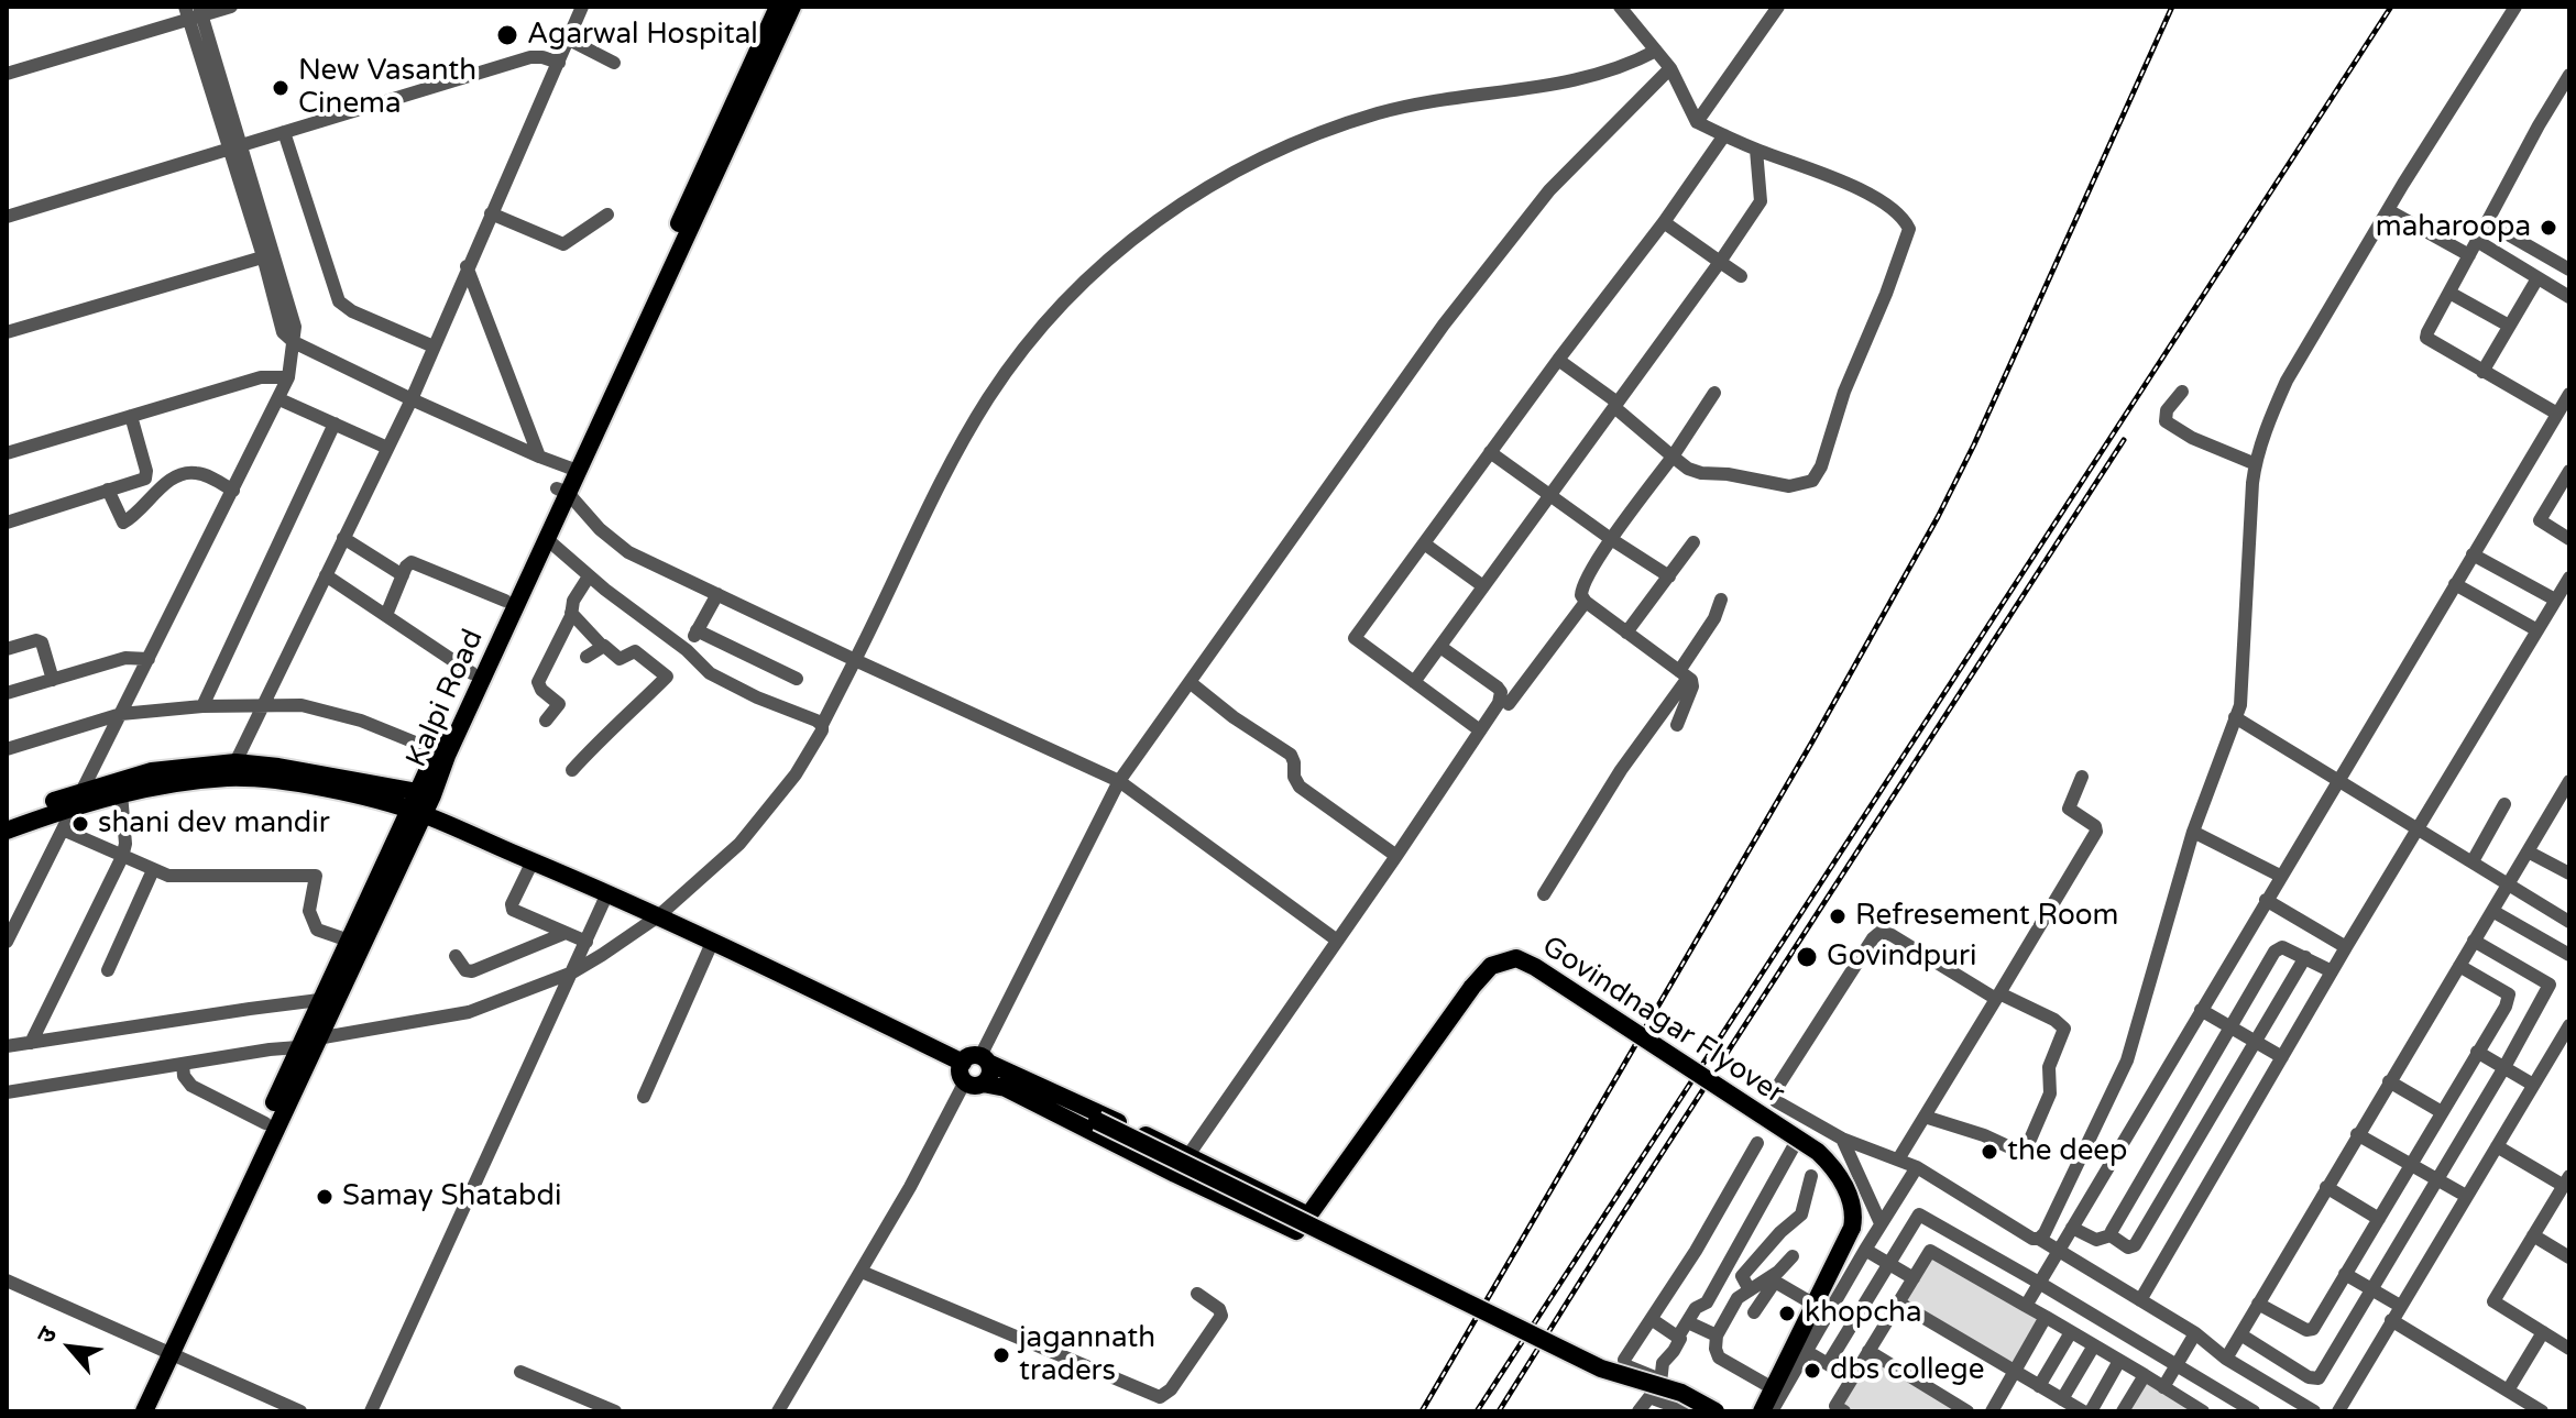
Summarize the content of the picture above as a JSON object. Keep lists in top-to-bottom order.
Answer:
{
  "streets": {
    "main road": ["Kalpi Road", "Govindnagar Flyover"]
  },
  "places": [
    "Agarwal Hospital",
    "New Vasanth Cinema",
    "maharoopa",
    "shani dev mandir",
    "Refresement Room",
    "Govindpuri",
    "the deep",
    "Samay Shatabdi",
    "khopcha",
    "jagannath traders",
    "dbs college"
  ],
  "north": "top left"
}
